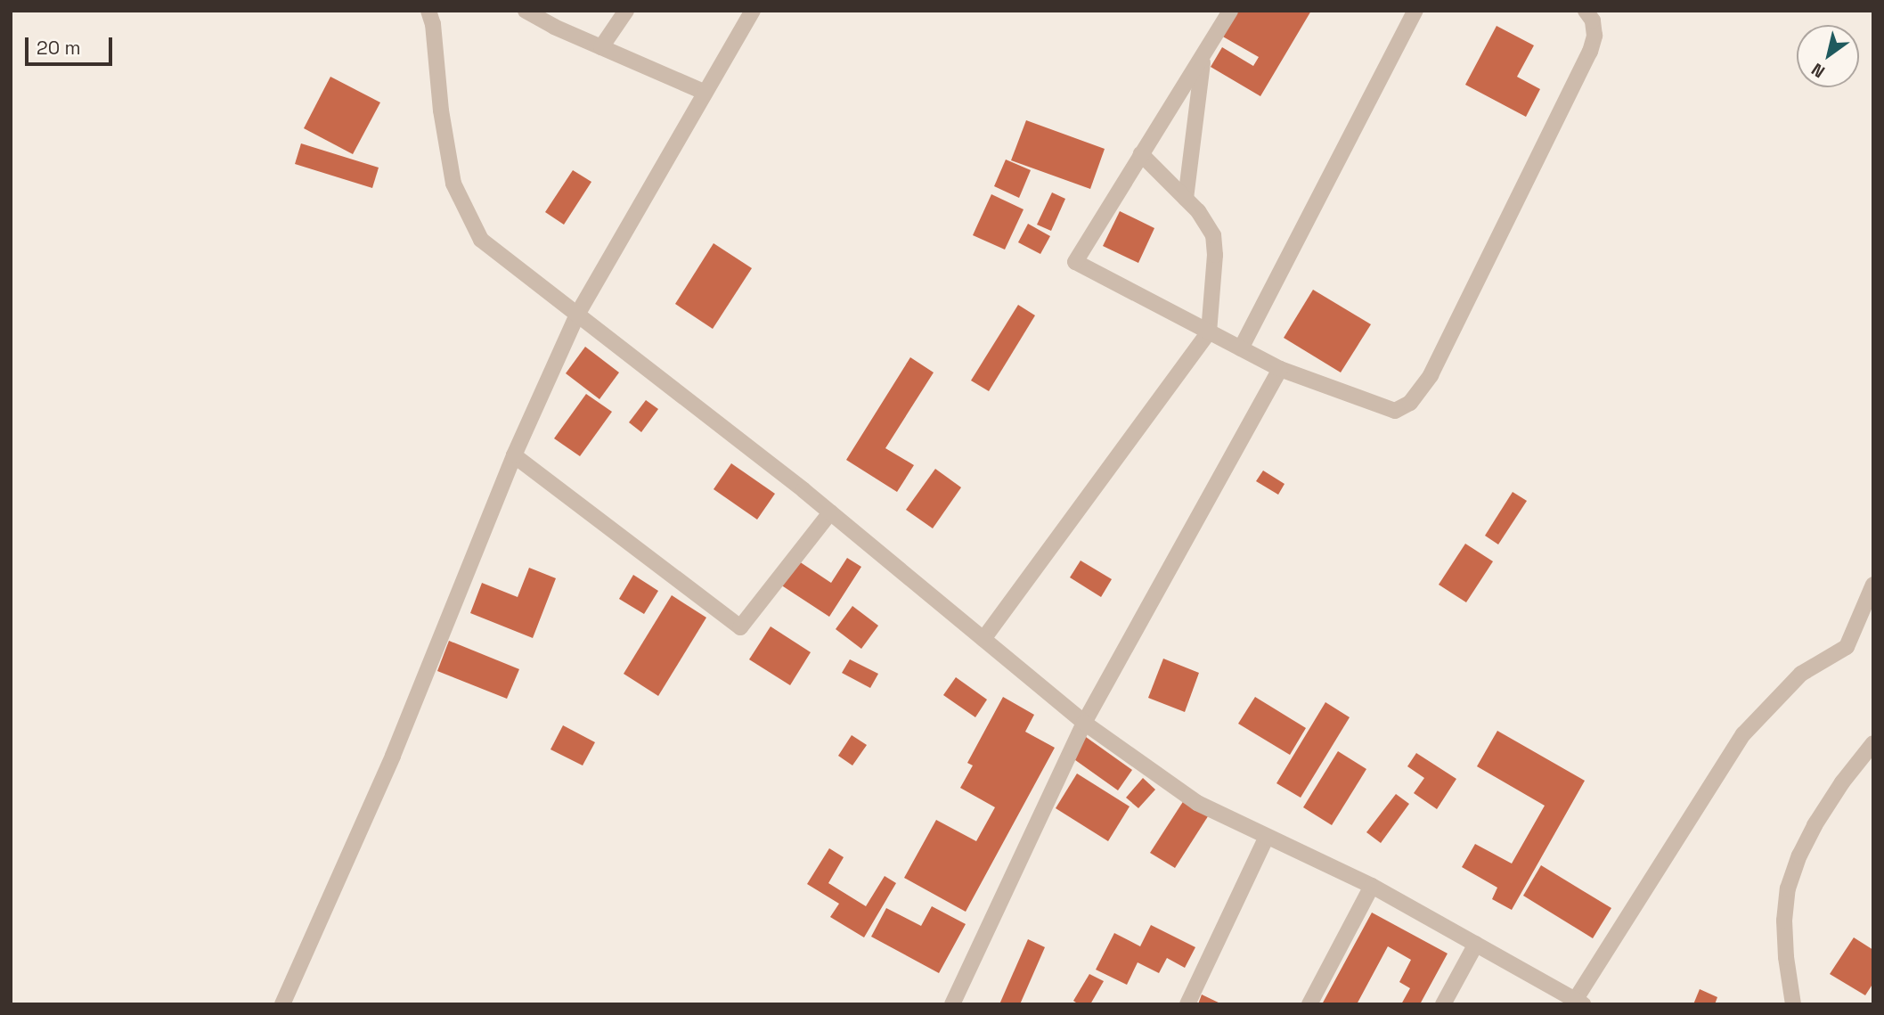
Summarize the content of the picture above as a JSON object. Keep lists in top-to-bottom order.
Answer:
{
  "scale_bar": "20 m",
  "north": "bottom left"
}
